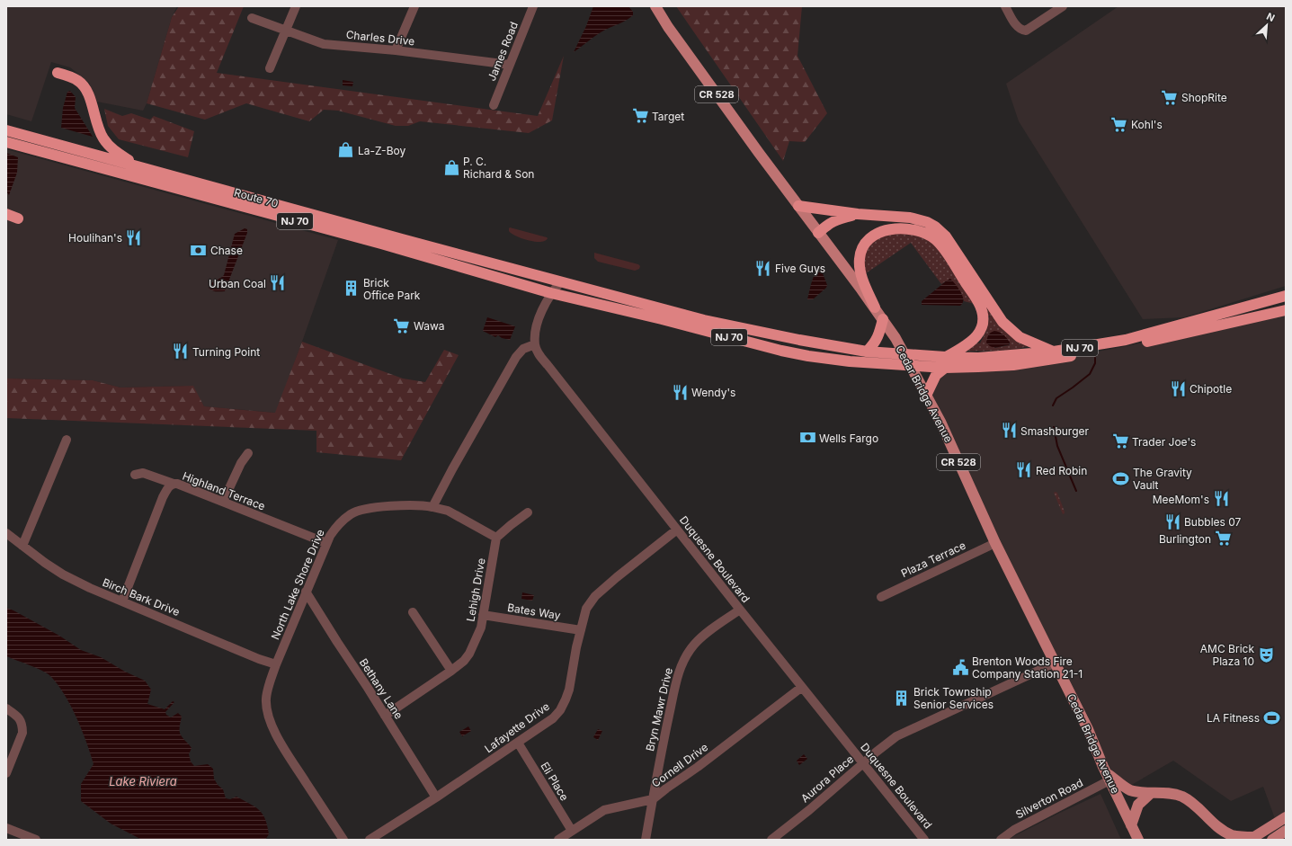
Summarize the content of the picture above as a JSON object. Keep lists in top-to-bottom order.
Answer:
{
  "streets": {
    "highway": ["Route 70", "NJ 70"],
    "main road": ["CR 528", "Cedar Bridge Avenue"],
    "street": [
      "Charles Drive",
      "James Road",
      "Highland Terrace",
      "Duquesne Boulevard",
      "Plaza Terrace",
      "North Lake Shore Drive",
      "Lehigh Drive",
      "Birch Bark Drive",
      "Bates Way",
      "Bethany Lane",
      "Bryn Mawr Drive",
      "Lafayette Drive",
      "Cornell Drive",
      "Aurora Place",
      "Eli Place",
      "Silverton Road"
    ]
  },
  "crossings": [
    ["Charles Drive", "James Road"],
    ["Route 70", "NJ 70"],
    ["NJ 70", "Cedar Bridge Avenue"],
    ["Cedar Bridge Avenue", "Plaza Terrace"],
    ["Cedar Bridge Avenue", "Aurora Place"],
    ["Cedar Bridge Avenue", "Silverton Road"],
    ["Highland Terrace", "North Lake Shore Drive"],
    ["Highland Terrace", "Birch Bark Drive"],
    ["Duquesne Boulevard", "Bryn Mawr Drive"],
    ["Duquesne Boulevard", "Lafayette Drive"],
    ["Duquesne Boulevard", "Cornell Drive"],
    ["Duquesne Boulevard", "Aurora Place"],
    ["North Lake Shore Drive", "Birch Bark Drive"],
    ["North Lake Shore Drive", "Bethany Lane"],
    ["Lehigh Drive", "Bates Way"],
    ["Lehigh Drive", "Bethany Lane"],
    ["Bates Way", "Lafayette Drive"],
    ["Bethany Lane", "Lafayette Drive"],
    ["Bryn Mawr Drive", "Cornell Drive"],
    ["Lafayette Drive", "Eli Place"],
    ["Cornell Drive", "Eli Place"]
  ],
  "water": ["Lake Riviera"],
  "places": {
    "supermarket": [
      "ShopRite",
      "Target",
      "Kohl's",
      "Wawa",
      "Trader Joe's",
      "Burlington"
    ],
    "shop": ["La-Z-Boy", "P. C. Richard & Son"],
    "restaurant": [
      "Houlihan's",
      "Five Guys",
      "Urban Coal",
      "Turning Point",
      "Chipotle",
      "Wendy's",
      "Smashburger",
      "Red Robin",
      "MeeMom's",
      "Bubbles 07"
    ],
    "bank": ["Chase", "Wells Fargo"],
    "building": ["Brick Office Park", "Brick Township Senior Services"],
    "sports": ["The Gravity Vault", "LA Fitness"],
    "theatre": ["AMC Brick Plaza 10"],
    "public building": ["Brenton Woods Fire Company Station 21-1"]
  },
  "north": "top right"
}
